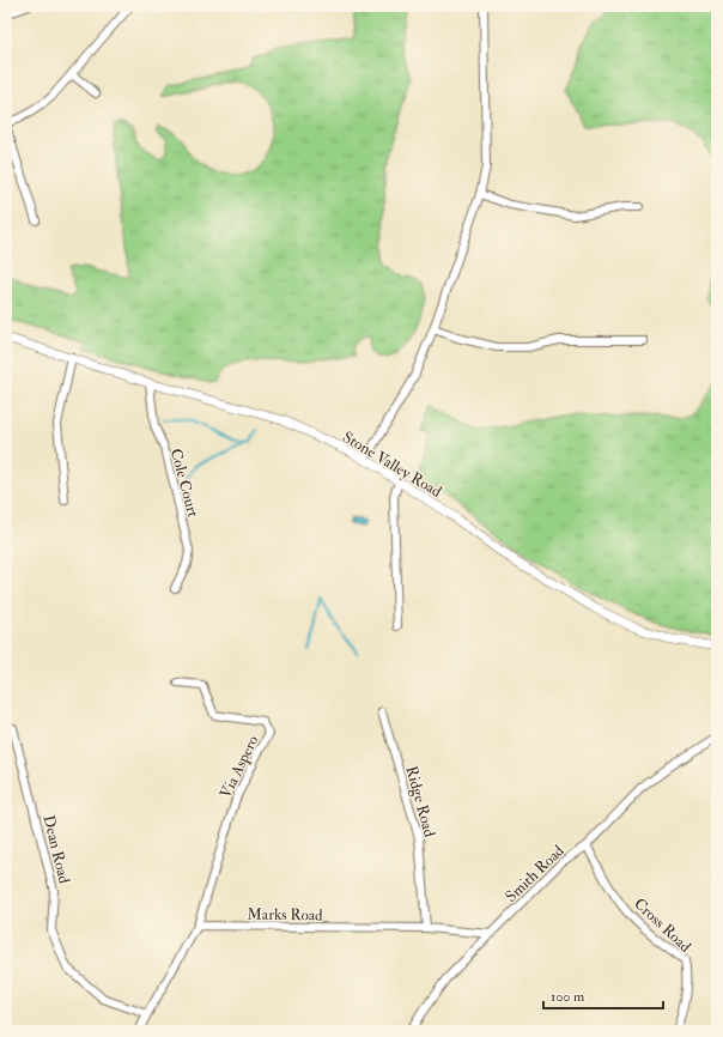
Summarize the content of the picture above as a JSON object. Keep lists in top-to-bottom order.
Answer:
{
  "streets": {
    "street": [
      "Stone Valley Road",
      "Cole Court",
      "Via Aspero",
      "Ridge Road",
      "Dean Road",
      "Smith Road",
      "Marks Road",
      "Cross Road"
    ]
  },
  "crossings": [
    ["Stone Valley Road", "Cole Court"],
    ["Via Aspero", "Marks Road"],
    ["Ridge Road", "Marks Road"],
    ["Smith Road", "Marks Road"],
    ["Smith Road", "Cross Road"]
  ],
  "scale_bar": "100 m"
}
